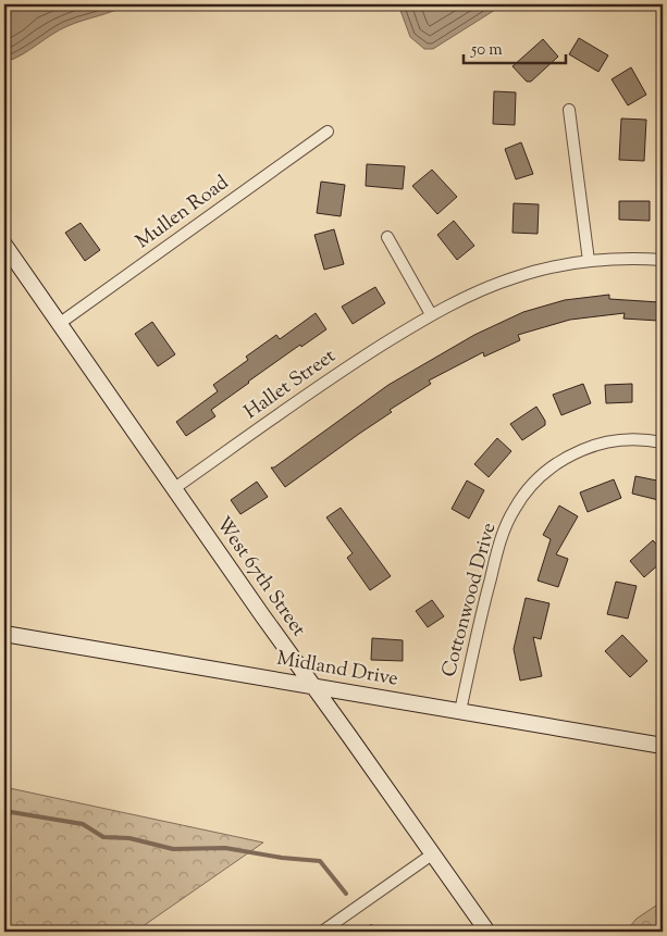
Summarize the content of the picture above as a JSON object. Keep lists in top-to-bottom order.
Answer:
{
  "streets": {
    "street": [
      "Mullen Road",
      "Hallet Street",
      "West 67th Street",
      "Cottonwood Drive",
      "Midland Drive"
    ]
  },
  "crossings": [
    ["Mullen Road", "West 67th Street"],
    ["Hallet Street", "West 67th Street"],
    ["West 67th Street", "Midland Drive"],
    ["Cottonwood Drive", "Midland Drive"]
  ],
  "scale_bar": "50 m"
}
